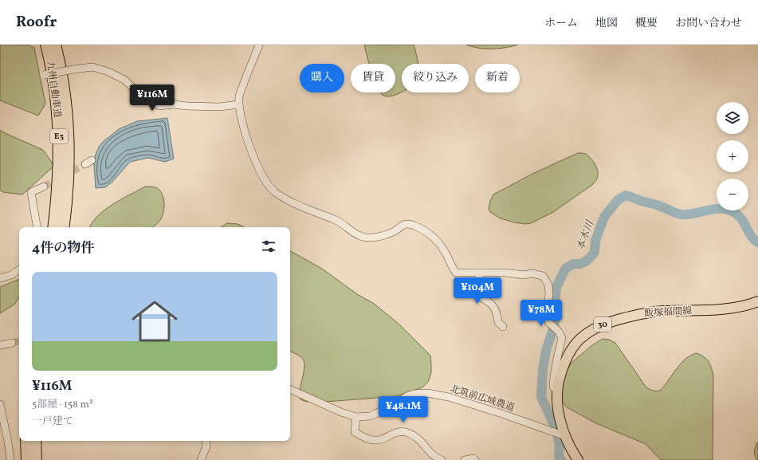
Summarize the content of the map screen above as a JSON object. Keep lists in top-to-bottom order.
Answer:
{
  "streets": {
    "highway": ["九州自動車道", "E3"],
    "main road": ["飯塚福間線", "30"],
    "street": ["北筑前広域農道"]
  },
  "crossings": [
    ["飯塚福間線", "北筑前広域農道"]
  ],
  "water": ["本木川"],
  "page": {
    "header": "Roofr",
    "nav": [
      "ホーム",
      "地図",
      "概要",
      "お問い合わせ"
    ],
    "chip": [
      "購入",
      "賃貸",
      "絞り込み",
      "新着"
    ],
    "price": [
      "¥116M",
      "¥104M",
      "¥78M",
      "¥48.1M"
    ],
    "map_buttons": ["+", "−"],
    "heading": "4件の物件",
    "list": [
      {
        "name": "¥116M",
        "note": "5部屋 · 158 m² · 一戸建て"
      }
    ]
  }
}
